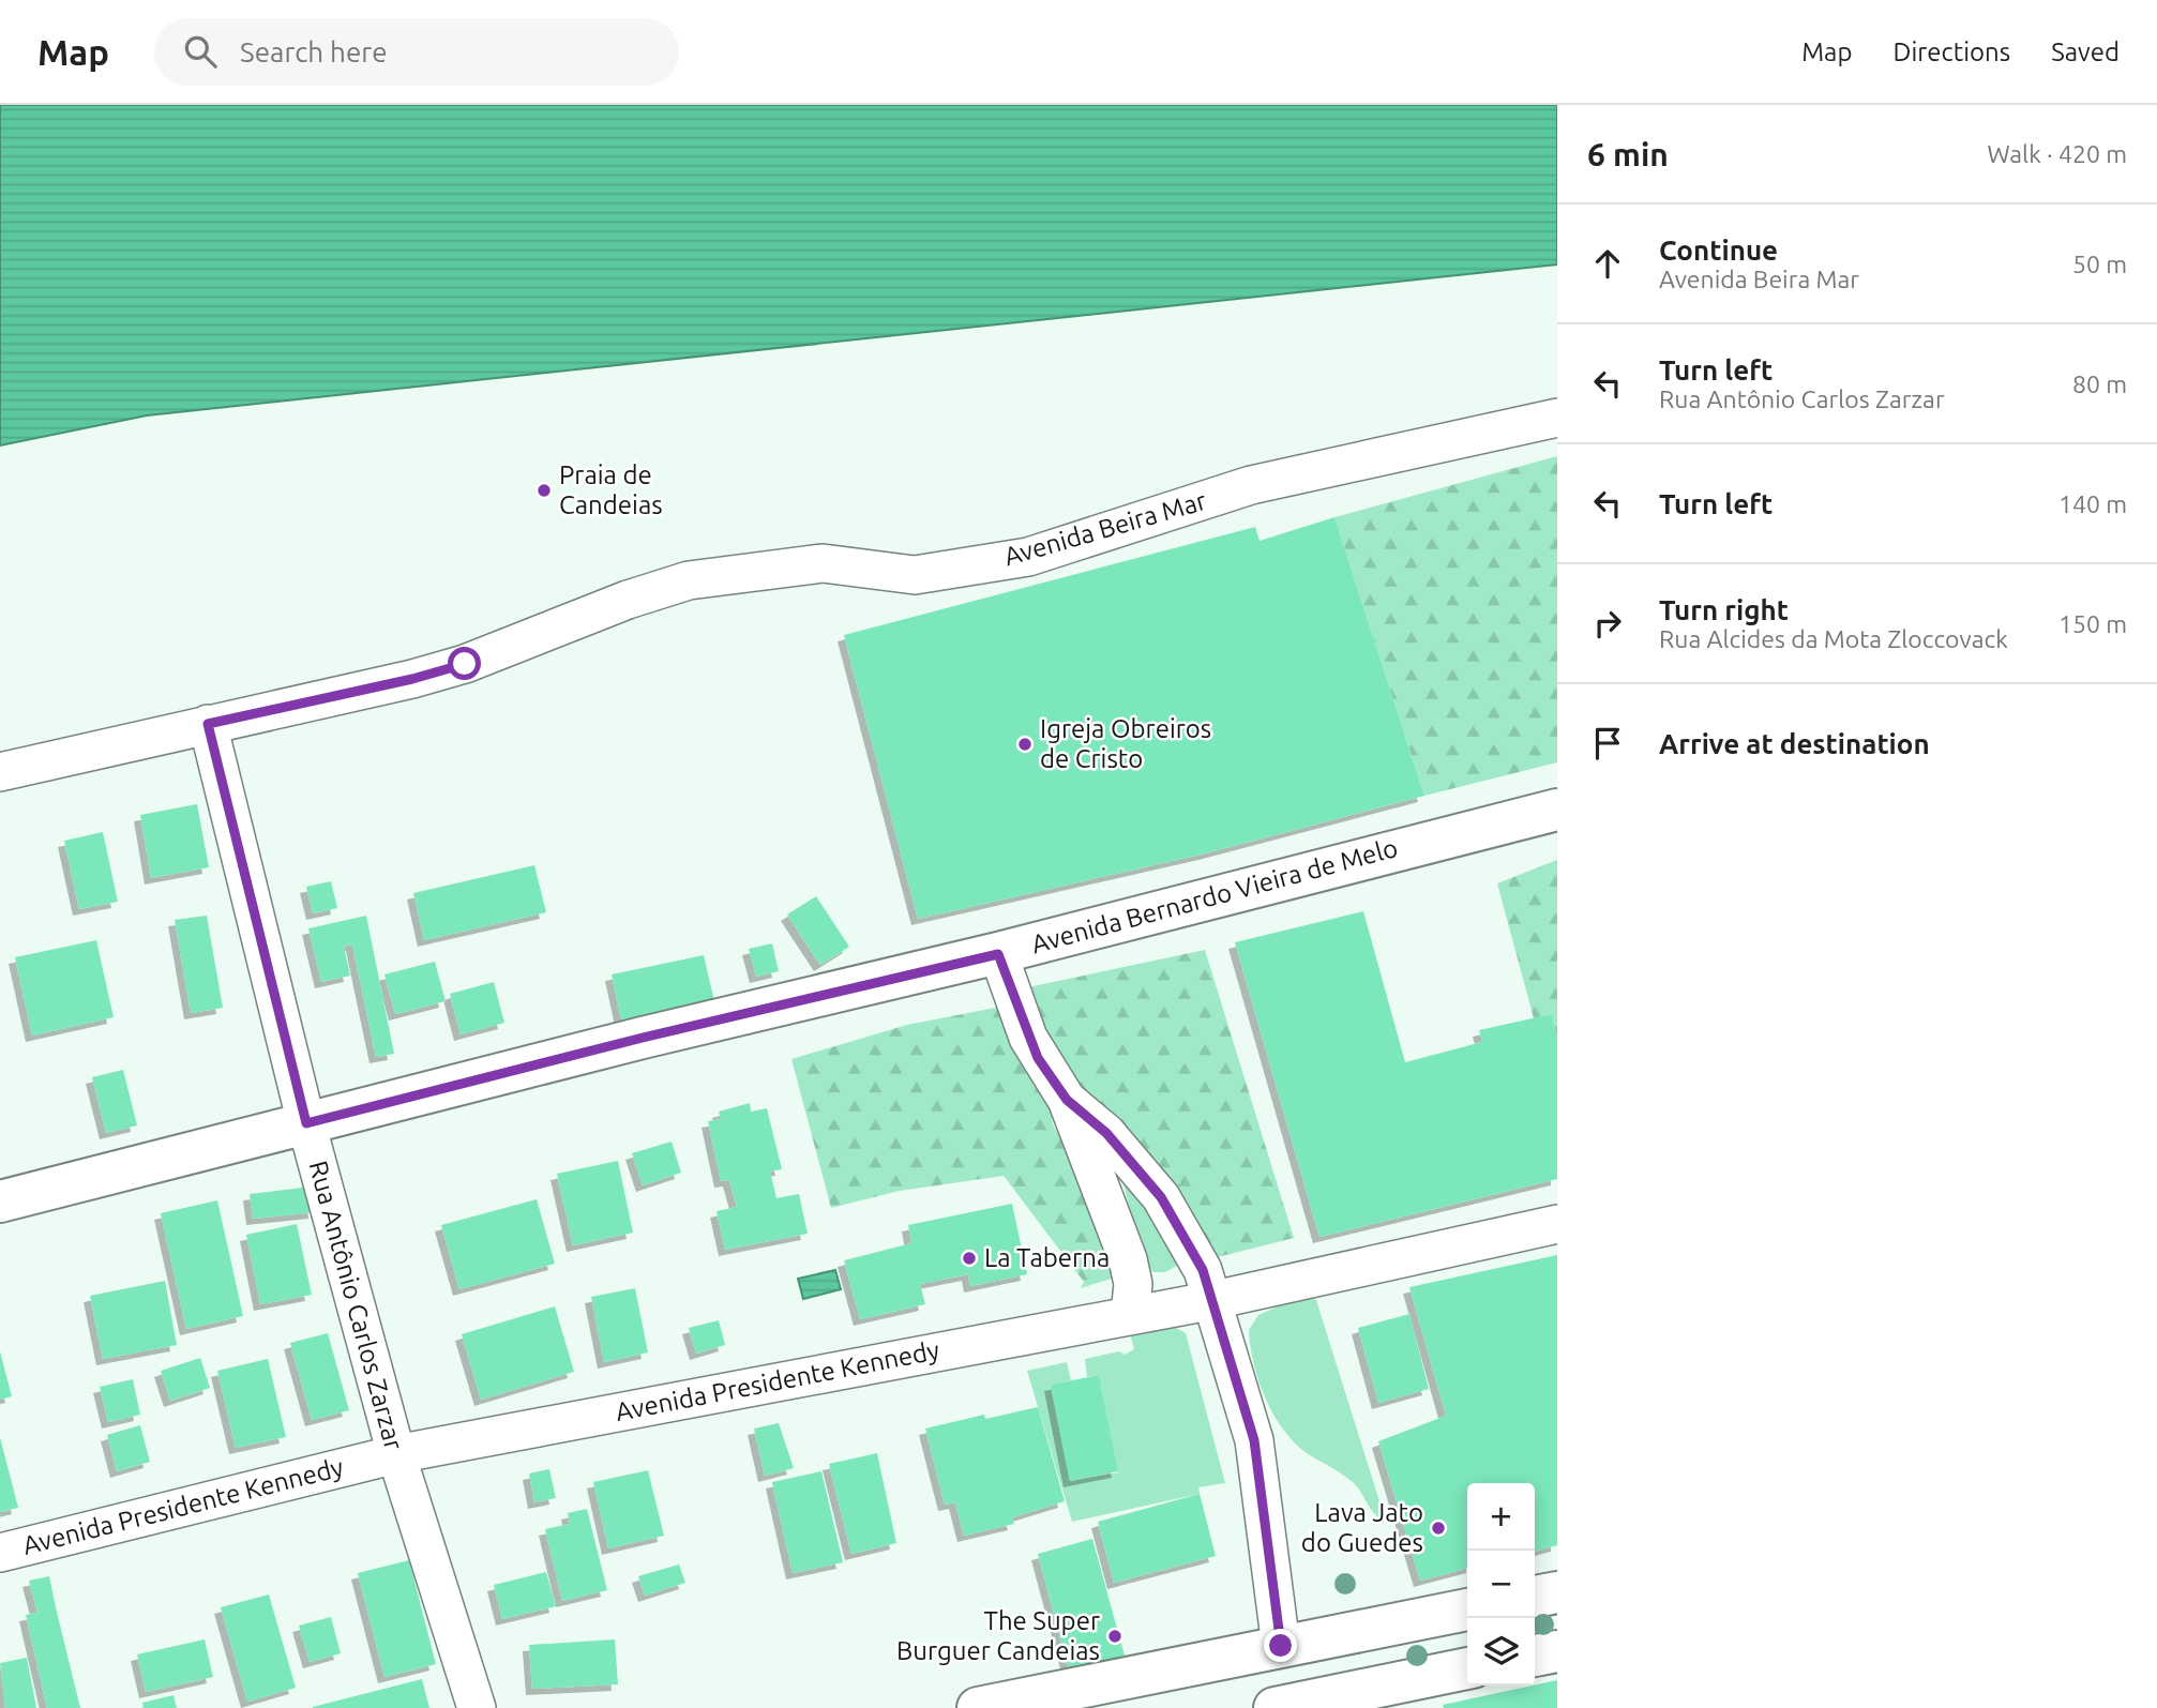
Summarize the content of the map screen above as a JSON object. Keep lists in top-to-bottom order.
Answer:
{
  "streets": {
    "main road": ["Avenida Bernardo Vieira de Melo"],
    "street": ["Avenida Beira Mar", "Rua Antônio Carlos Zarzar", "Avenida Presidente Kennedy"]
  },
  "crossings": [
    ["Avenida Beira Mar", "Rua Antônio Carlos Zarzar"],
    ["Avenida Bernardo Vieira de Melo", "Rua Antônio Carlos Zarzar"],
    ["Rua Antônio Carlos Zarzar", "Avenida Presidente Kennedy"]
  ],
  "places": [
    "Praia de Candeias",
    "Igreja Obreiros de Cristo",
    "La Taberna",
    "Lava Jato do Guedes",
    "The Super Burguer Candeias"
  ],
  "page": {
    "header": "Map",
    "search": "Search here",
    "nav": ["Map", "Directions", "Saved"],
    "heading": ["6 min", "Walk · 420 m"],
    "list": [
      ["Continue", "Avenida Beira Mar", "50 m"],
      ["Turn left", "Rua Antônio Carlos Zarzar", "80 m"],
      ["Turn left", "140 m"],
      ["Turn right", "Rua Alcides da Mota Zloccovack", "150 m"],
      "Arrive at destination"
    ],
    "map_buttons": ["+", "−"]
  }
}
